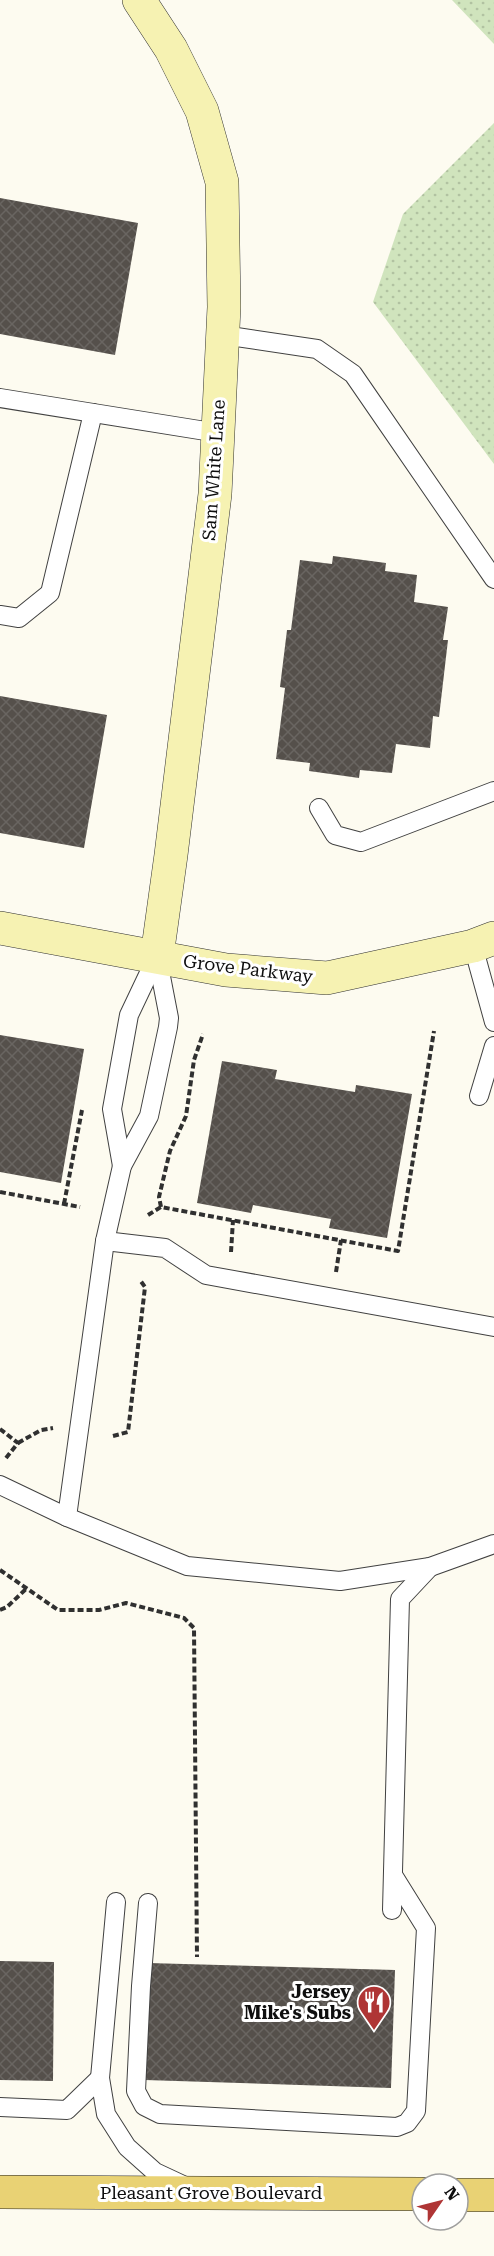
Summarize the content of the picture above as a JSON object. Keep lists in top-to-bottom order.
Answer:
{
  "streets": {
    "main road": ["Pleasant Grove Boulevard"],
    "street": ["Sam White Lane", "Grove Parkway"]
  },
  "crossings": [
    ["Sam White Lane", "Grove Parkway"]
  ],
  "places": {
    "restaurant": ["Jersey Mike's Subs"]
  },
  "north": "top right"
}
